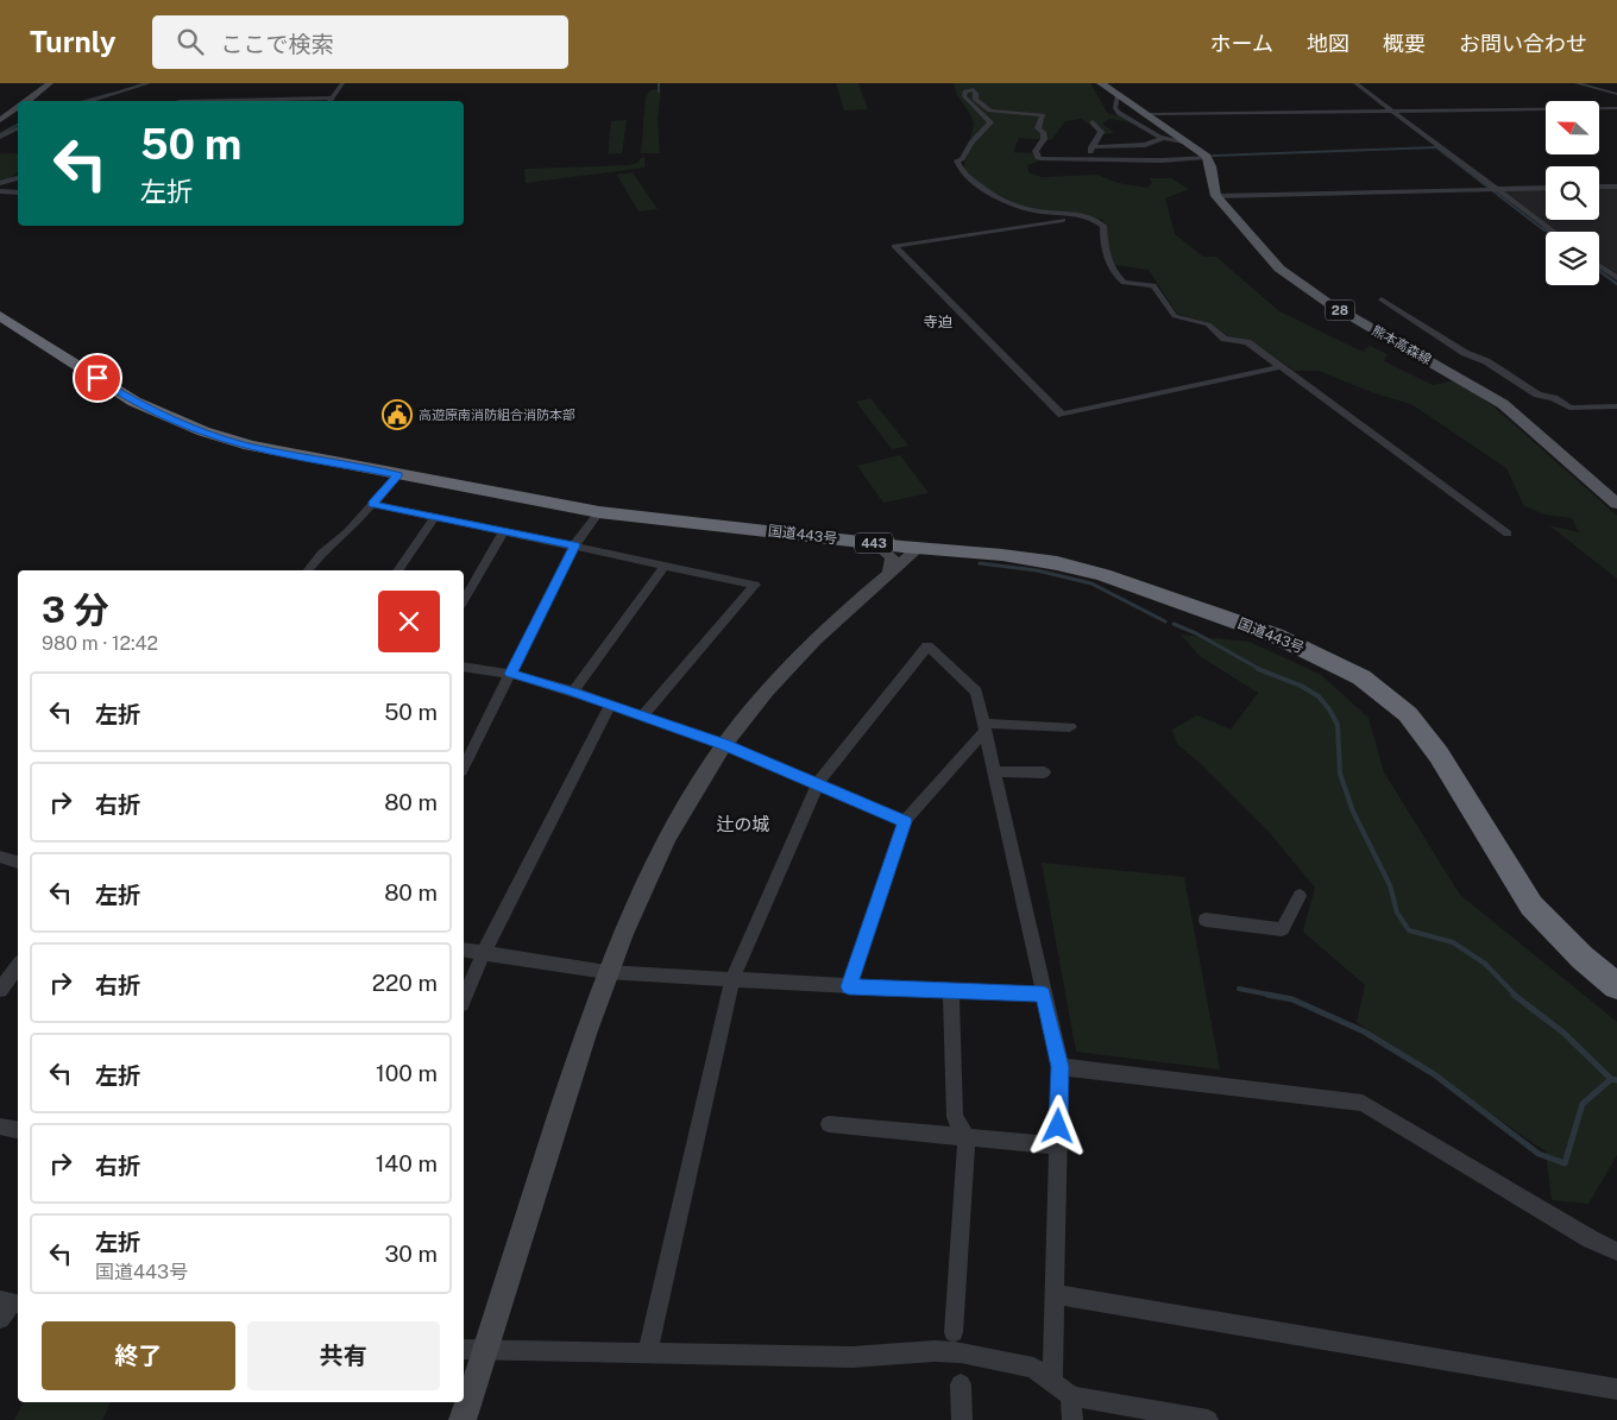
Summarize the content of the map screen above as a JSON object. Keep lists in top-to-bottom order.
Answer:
{
  "streets": {
    "highway": ["国道443号", "443"],
    "main road": ["28", "熊本高森線"]
  },
  "districts": ["寺迫", "辻の城"],
  "places": {
    "public building": ["高遊原南消防組合消防本部"]
  },
  "north": "left",
  "page": {
    "header": "Turnly",
    "search": "ここで検索",
    "nav": [
      "ホーム",
      "地図",
      "概要",
      "お問い合わせ"
    ],
    "turn": ["50 m", "左折"],
    "heading": ["3 分", "980 m · 12:42"],
    "list": [
      {
        "name": "左折",
        "value": "50 m"
      },
      {
        "name": "右折",
        "value": "80 m"
      },
      {
        "name": "左折",
        "value": "80 m"
      },
      {
        "name": "右折",
        "value": "220 m"
      },
      {
        "name": "左折",
        "value": "100 m"
      },
      {
        "name": "右折",
        "value": "140 m"
      },
      {
        "name": "左折",
        "note": "国道443号",
        "value": "30 m"
      }
    ],
    "buttons": ["終了", "共有"]
  }
}
